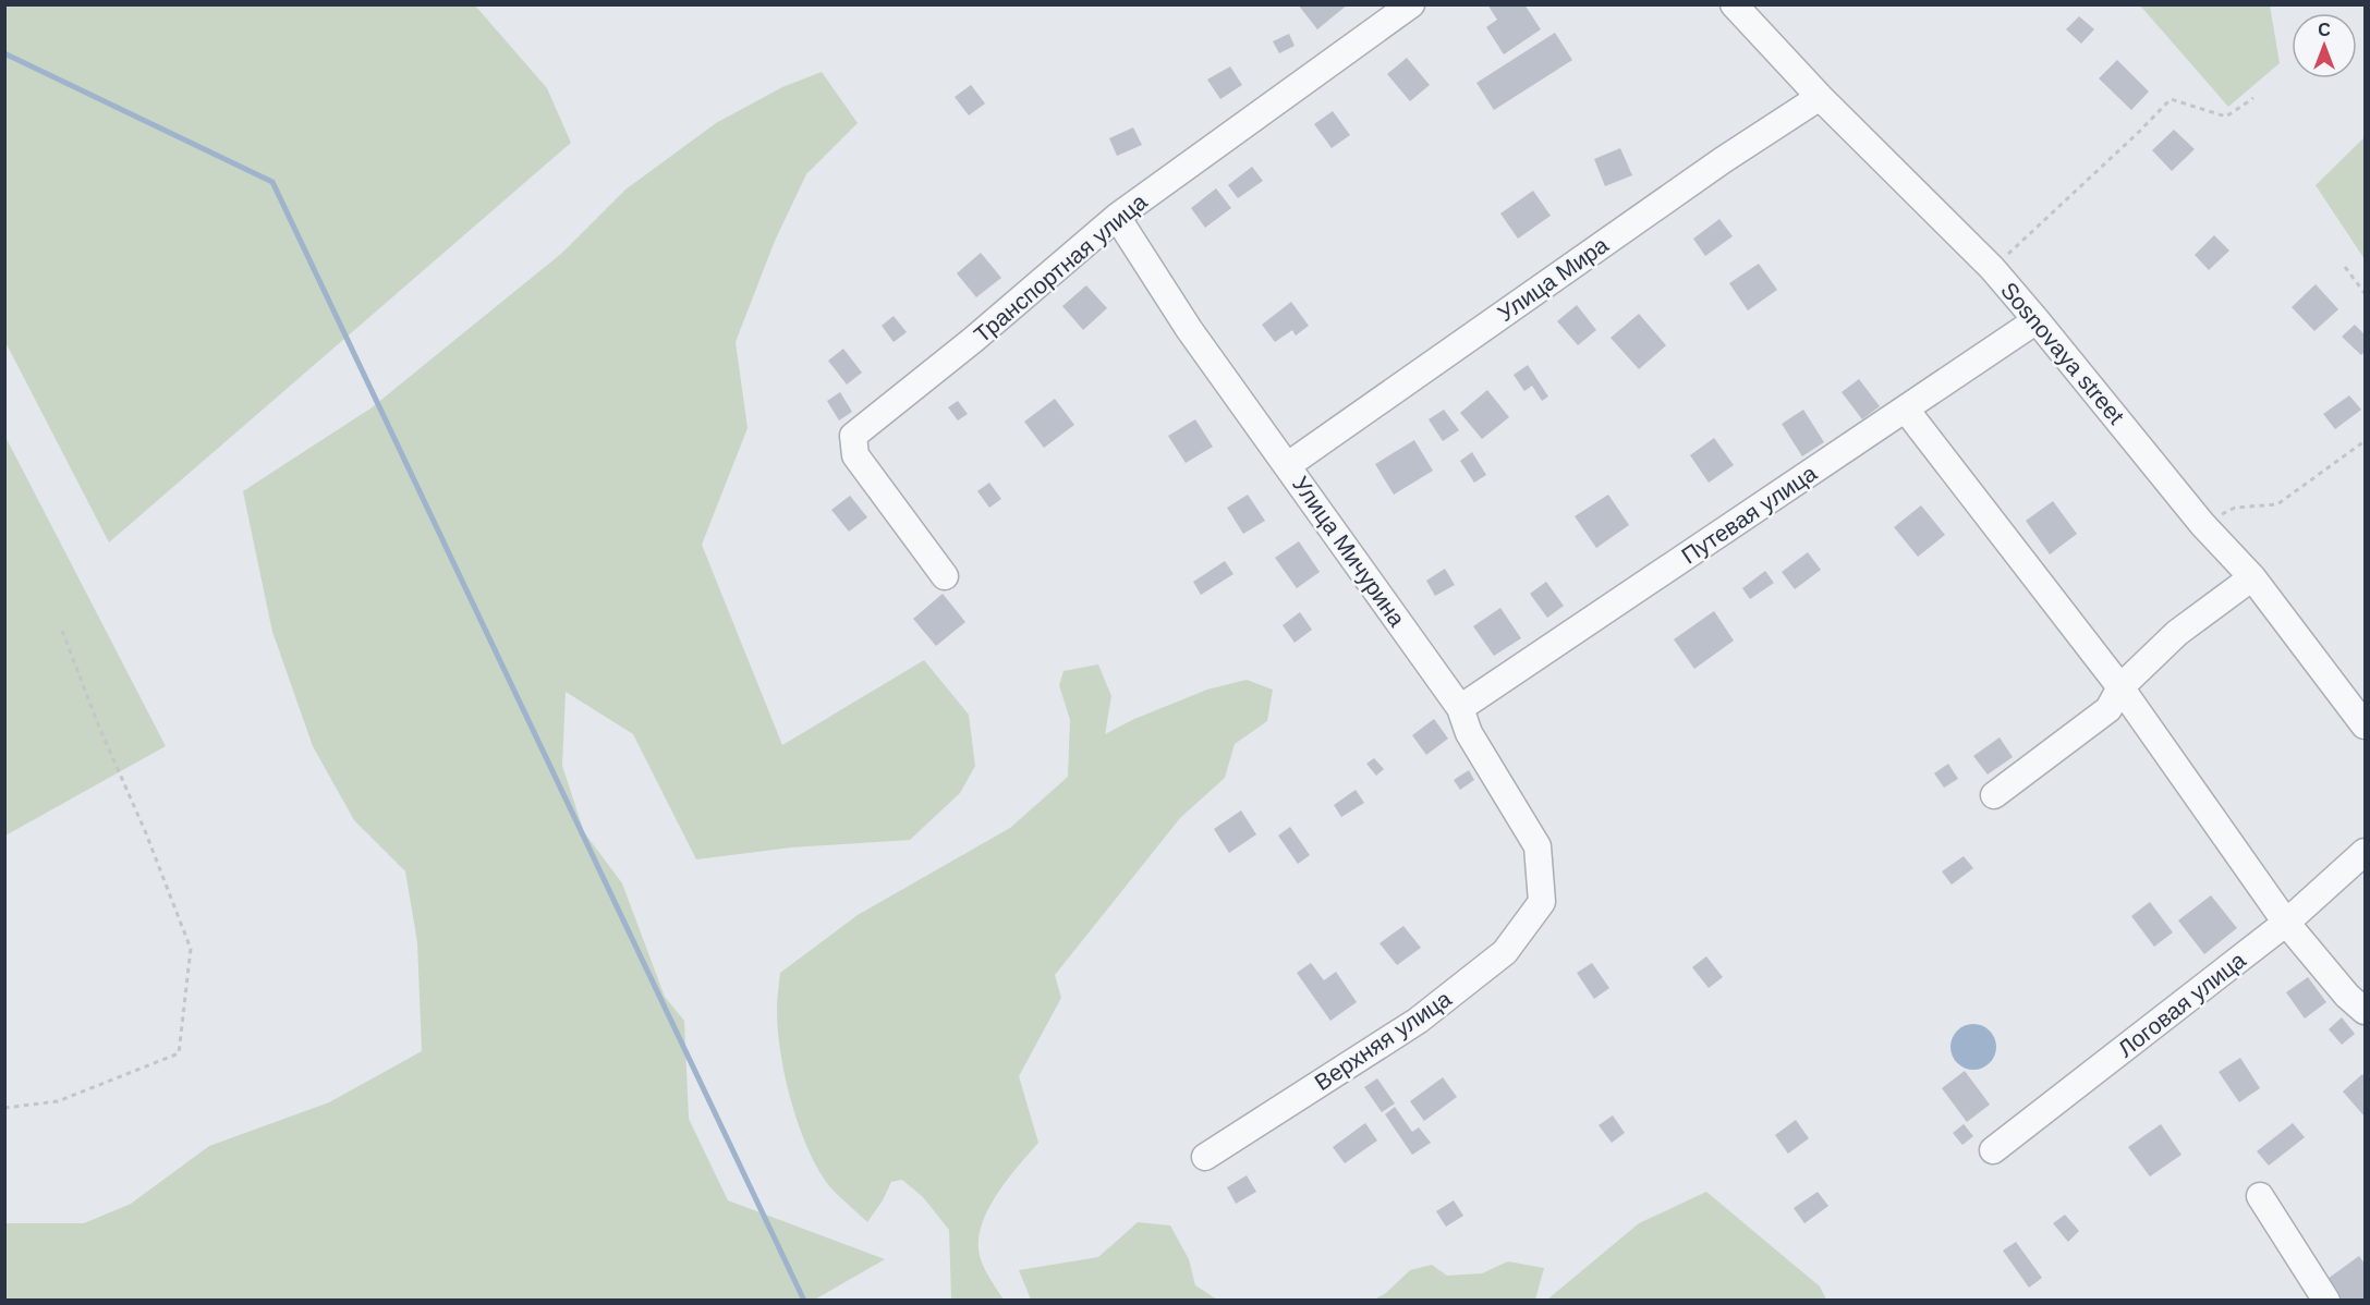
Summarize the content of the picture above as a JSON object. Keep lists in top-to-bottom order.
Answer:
{
  "streets": {
    "street": [
      "Транспортная улица",
      "Улица Мира",
      "Sosnovaya street",
      "Путевая улица",
      "Улица Мичурина",
      "Логовая улица",
      "Верхняя улица"
    ]
  },
  "crossings": [
    ["Транспортная улица", "Улица Мичурина"],
    ["Улица Мира", "Sosnovaya street"],
    ["Улица Мира", "Улица Мичурина"],
    ["Sosnovaya street", "Путевая улица"],
    ["Путевая улица", "Улица Мичурина"],
    ["Улица Мичурина", "Верхняя улица"]
  ],
  "north": "top"
}
